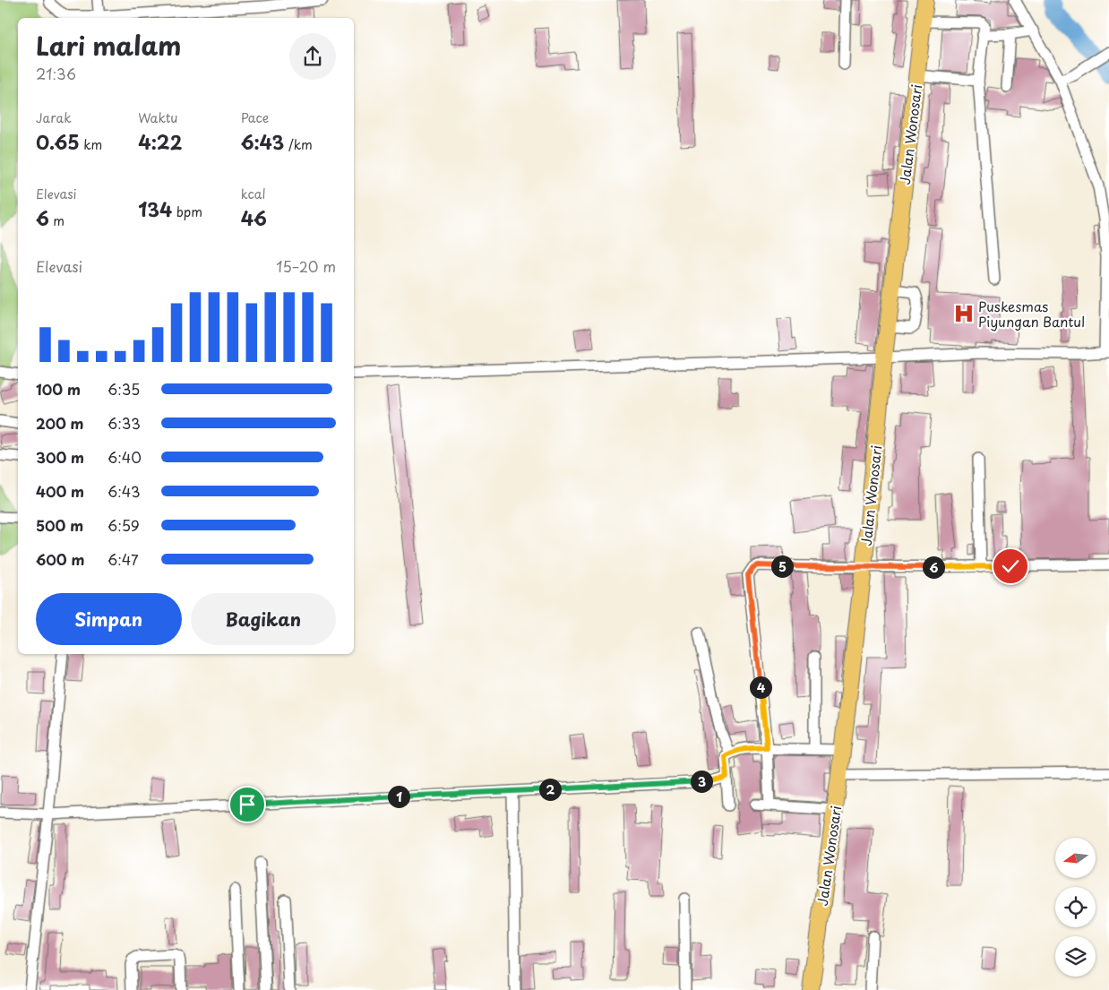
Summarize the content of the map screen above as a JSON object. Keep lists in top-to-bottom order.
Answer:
{
  "streets": {
    "highway": ["Jalan Wonosari"]
  },
  "places": {
    "hospital": ["Puskesmas Piyungan Bantul"]
  },
  "north": "left",
  "page": {
    "heading": ["Lari malam", "21:36"],
    "stats": [
      ["Jarak", "0.65 km"],
      ["Waktu", "4:22"],
      ["Pace", "6:43 /km"],
      ["Elevasi", "6 m"],
      ["134 bpm"],
      ["kcal", "46"]
    ],
    "chart": ["Elevasi", "15–20 m"],
    "list": [
      {
        "name": "100 m",
        "note": "6:35"
      },
      {
        "name": "200 m",
        "note": "6:33"
      },
      {
        "name": "300 m",
        "note": "6:40"
      },
      {
        "name": "400 m",
        "note": "6:43"
      },
      {
        "name": "500 m",
        "note": "6:59"
      },
      {
        "name": "600 m",
        "note": "6:47"
      }
    ],
    "pins": [
      "5",
      "6",
      "4",
      "3",
      "2",
      "1"
    ],
    "buttons": ["Simpan", "Bagikan"]
  }
}
